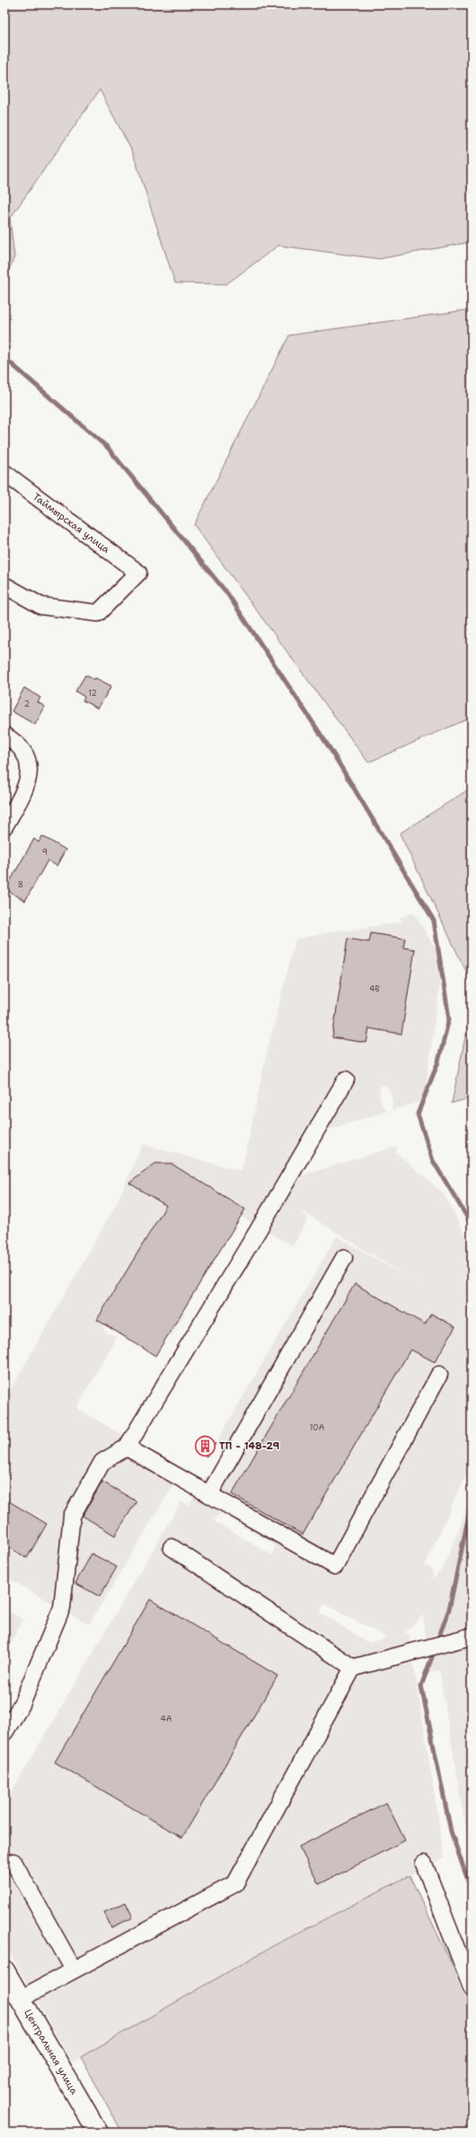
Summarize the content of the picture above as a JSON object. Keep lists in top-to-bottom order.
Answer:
{
  "streets": {
    "main road": ["Центральная улица"],
    "street": ["Таймырская улица"]
  },
  "places": {
    "building": ["ТП - 148-29"]
  },
  "house_numbers": [
    "12",
    "2",
    "9",
    "8",
    "4В",
    "10А",
    "4А"
  ]
}
